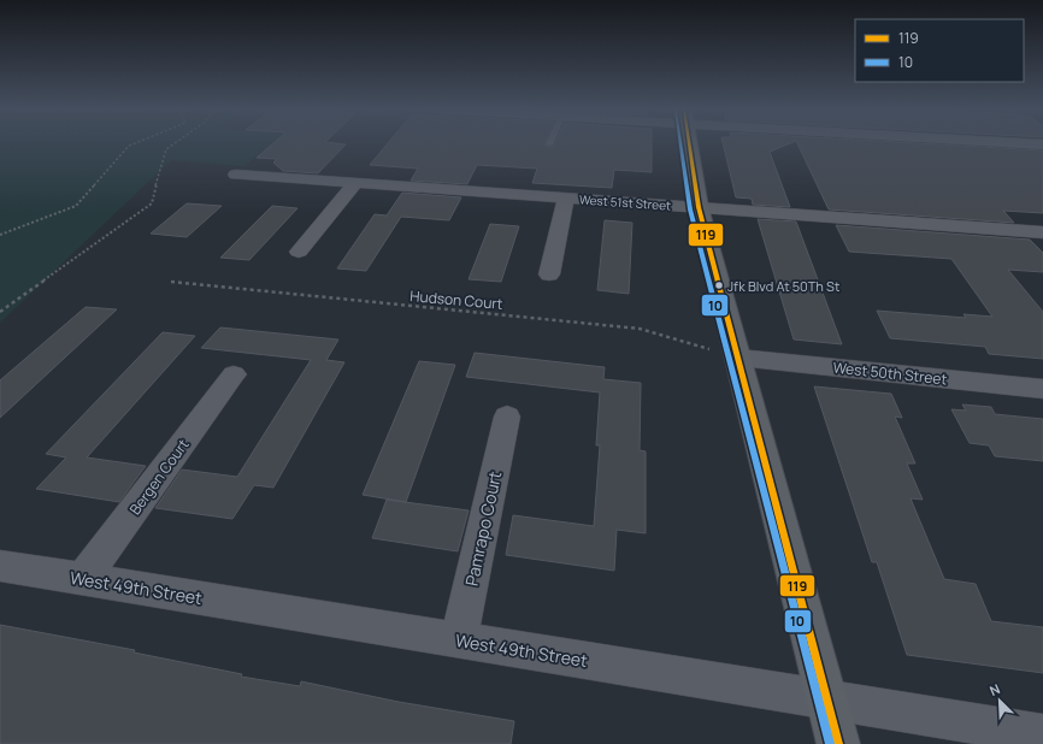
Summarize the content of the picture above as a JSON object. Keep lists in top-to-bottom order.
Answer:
{
  "streets": {
    "street": [
      "West 51st Street",
      "West 50th Street",
      "Bergen Court",
      "Pamrapo Court",
      "West 49th Street"
    ],
    "path": ["Hudson Court"]
  },
  "crossings": [
    ["Hudson Court", "West 50th Street"],
    ["Bergen Court", "West 49th Street"],
    ["Pamrapo Court", "West 49th Street"]
  ],
  "places": ["Jfk Blvd At 50Th St"],
  "lines": ["transit line 119", "transit line 10"],
  "legend": ["119", "10"],
  "north": "top left"
}
